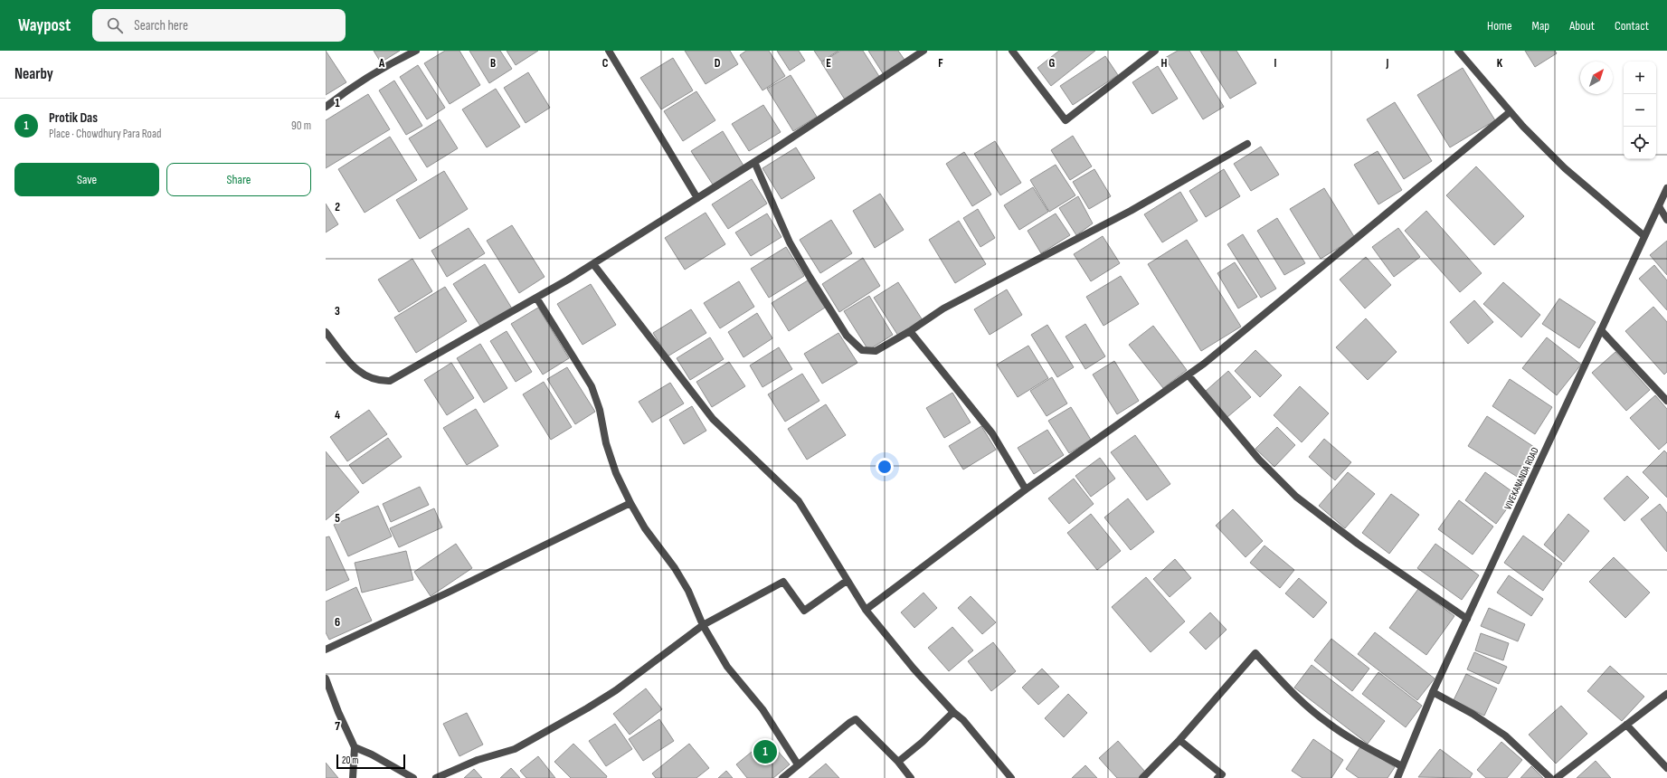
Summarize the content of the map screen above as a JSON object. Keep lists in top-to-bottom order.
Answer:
{
  "streets": {
    "street": ["VIVEKANANDA ROAD"]
  },
  "scale_bar": "20 m",
  "north": "top right",
  "page": {
    "header": "Waypost",
    "search": "Search here",
    "nav": [
      "Home",
      "Map",
      "About",
      "Contact"
    ],
    "heading": "Nearby",
    "map_buttons": ["+", "−"],
    "list": [
      {
        "mark": "1",
        "name": "Protik Das",
        "note": "Place · Chowdhury Para Road",
        "value": "90 m"
      }
    ],
    "buttons": ["Save", "Share"],
    "pins": "1",
    "scale": "20 m"
  },
  "grid": {
    "columns": [
      "A",
      "B",
      "C",
      "D",
      "E",
      "F",
      "G",
      "H",
      "I",
      "J",
      "K"
    ],
    "rows": [
      "1",
      "2",
      "3",
      "4",
      "5",
      "6",
      "7"
    ]
  }
}
